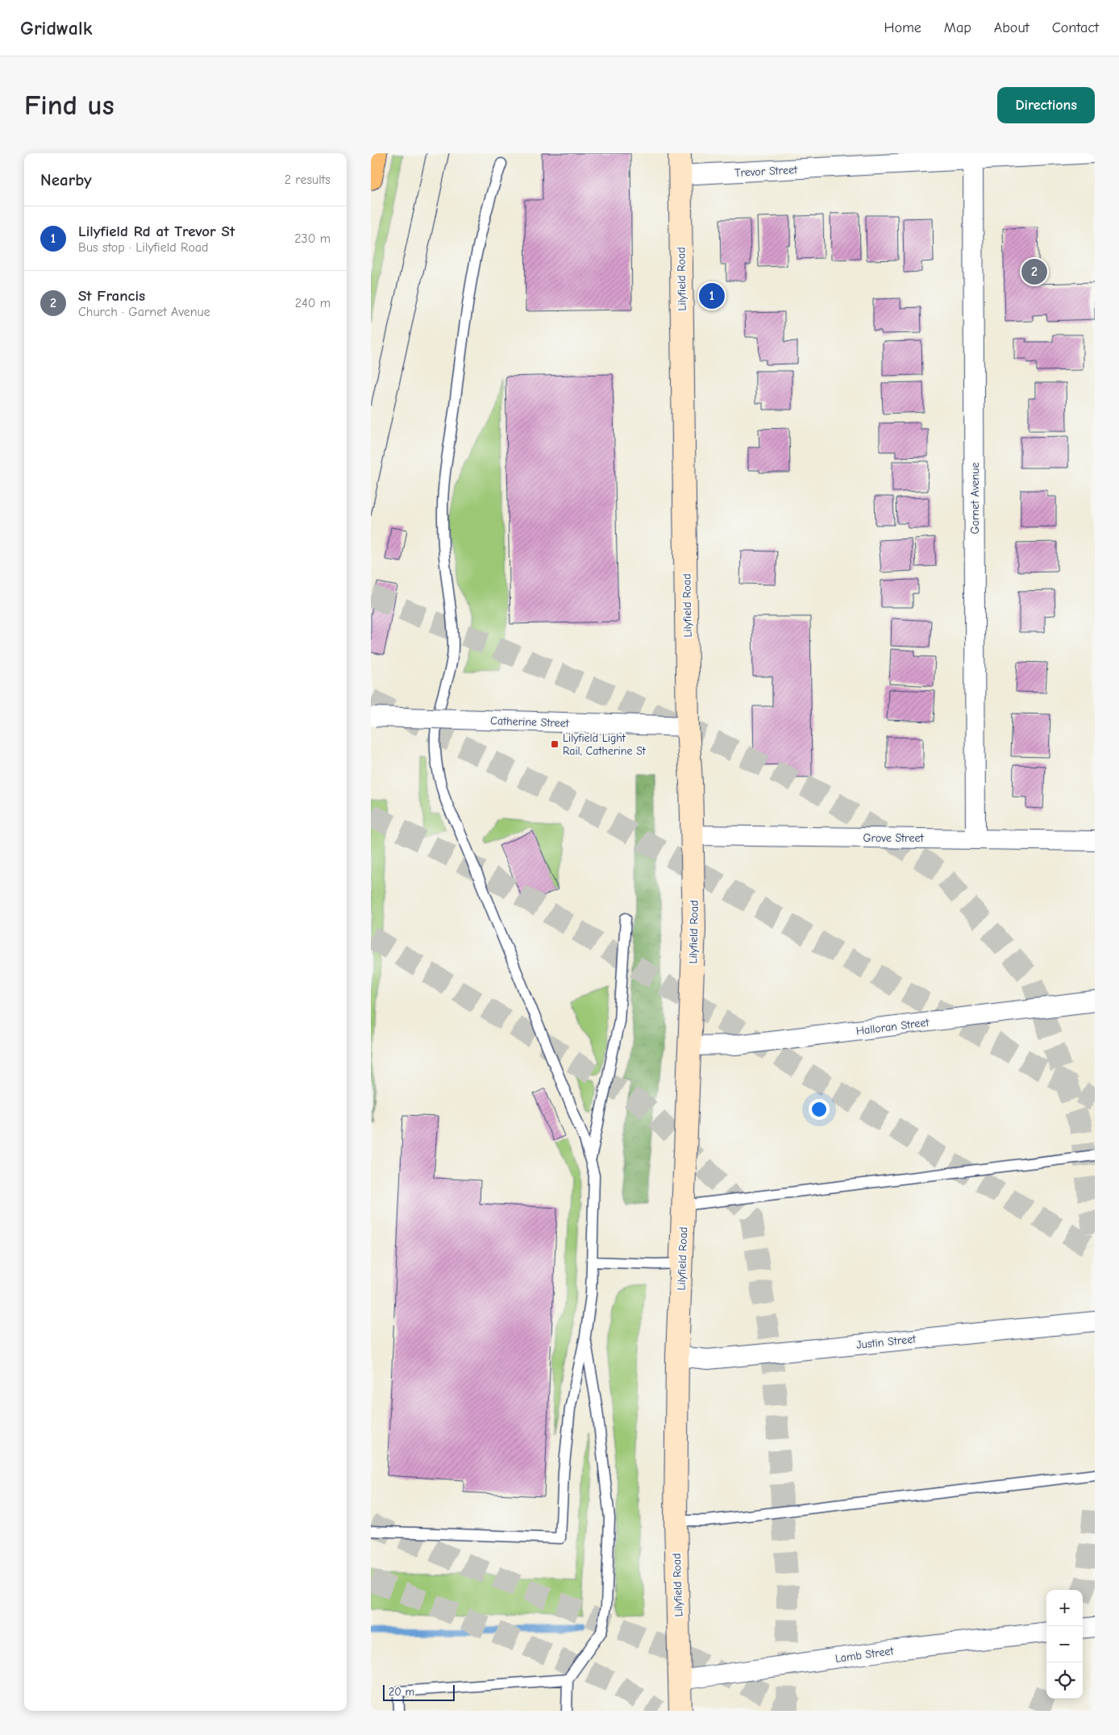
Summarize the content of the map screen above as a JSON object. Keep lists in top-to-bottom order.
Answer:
{
  "streets": {
    "main road": ["Lilyfield Road"],
    "street": [
      "Trevor Street",
      "Garnet Avenue",
      "Catherine Street",
      "Grove Street",
      "Halloran Street",
      "Justin Street",
      "Lamb Street"
    ]
  },
  "crossings": [
    ["Trevor Street", "Lilyfield Road"],
    ["Trevor Street", "Garnet Avenue"],
    ["Lilyfield Road", "Catherine Street"],
    ["Lilyfield Road", "Grove Street"],
    ["Lilyfield Road", "Halloran Street"],
    ["Lilyfield Road", "Justin Street"],
    ["Lilyfield Road", "Lamb Street"],
    ["Garnet Avenue", "Grove Street"]
  ],
  "places": {
    "transit": ["Lilyfield Light Rail, Catherine St"]
  },
  "scale_bar": "20 m",
  "page": {
    "header": "Gridwalk",
    "nav": [
      "Home",
      "Map",
      "About",
      "Contact"
    ],
    "buttons": "Directions",
    "title": "Find us",
    "heading": ["Nearby", "2 results"],
    "list": [
      {
        "mark": "1",
        "name": "Lilyfield Rd at Trevor St",
        "note": "Bus stop · Lilyfield Road",
        "value": "230 m"
      },
      {
        "mark": "2",
        "name": "St Francis",
        "note": "Church · Garnet Avenue",
        "value": "240 m"
      }
    ],
    "pins": ["2", "1"],
    "map_buttons": ["+", "−"],
    "scale": "20 m"
  }
}
